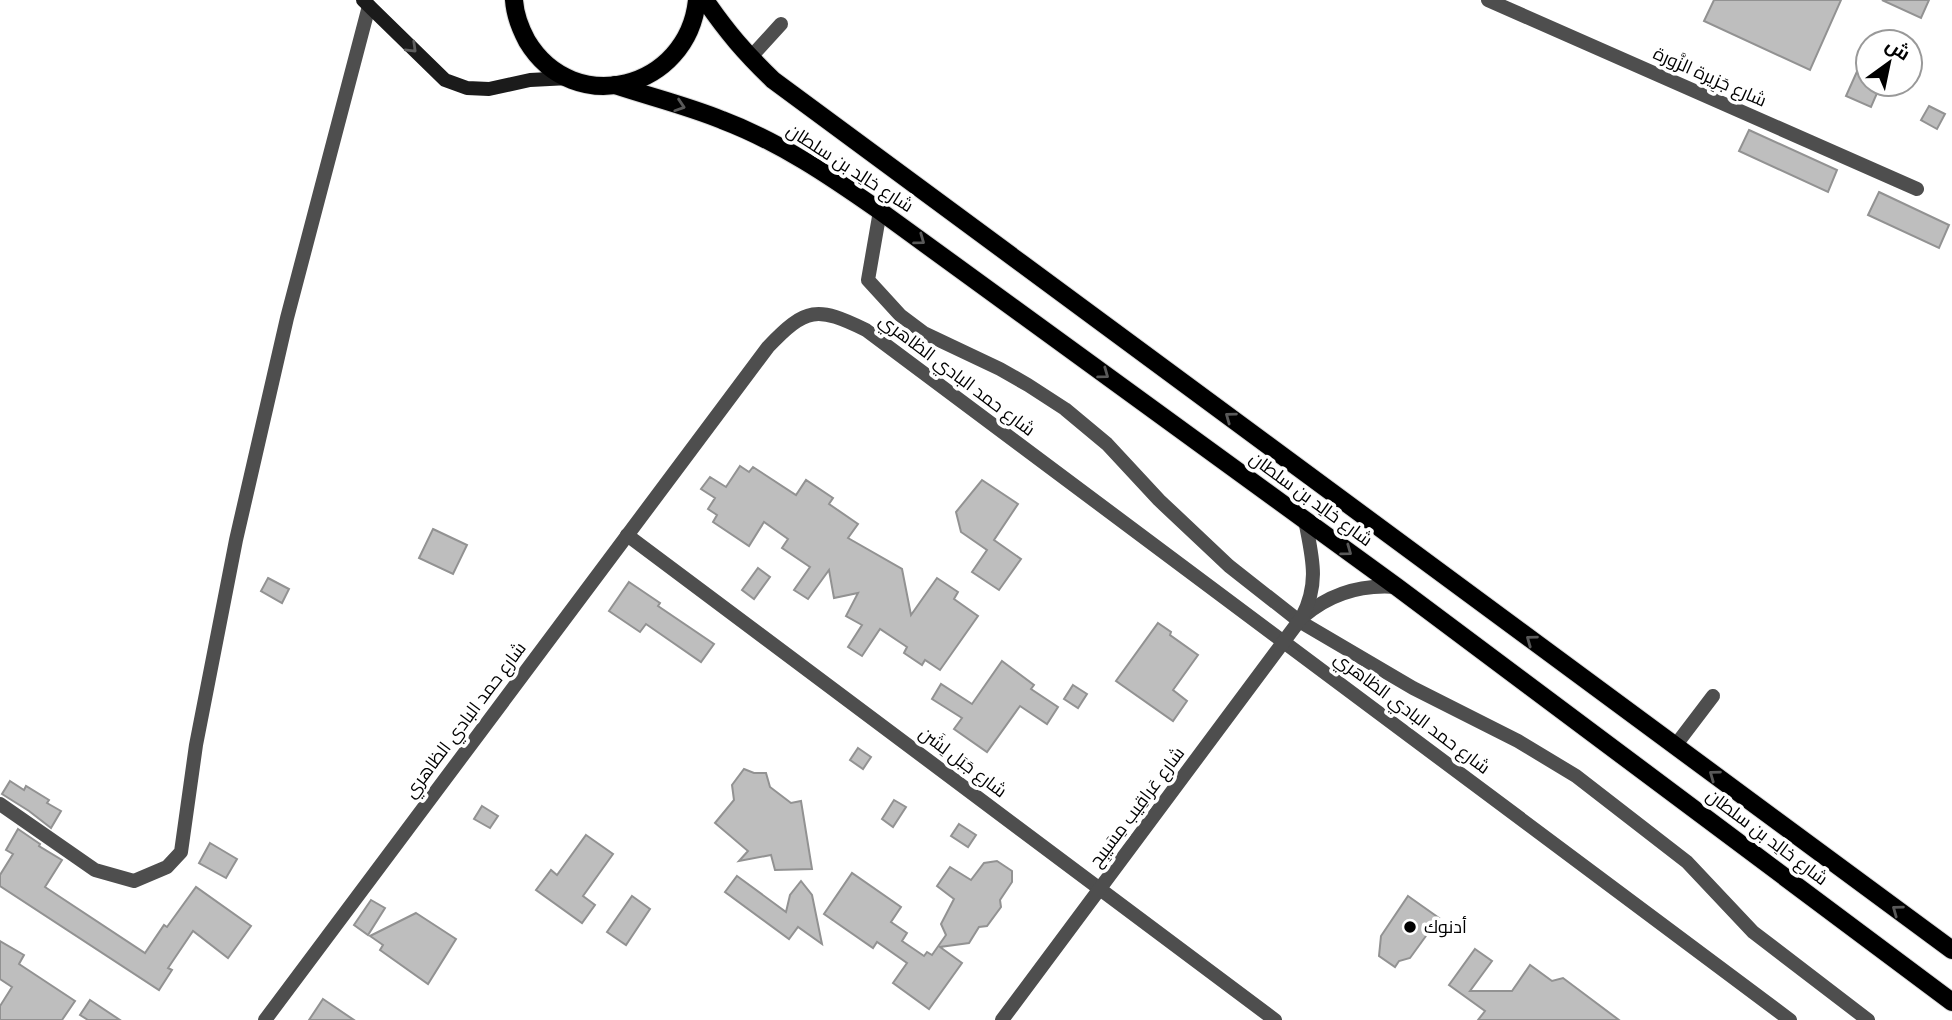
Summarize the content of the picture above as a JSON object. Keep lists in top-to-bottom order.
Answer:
{
  "streets": {
    "main road": ["شارع خالِد بن سلطان"],
    "street": [
      "شارع جَزِيرة الزَّورة",
      "شارع حمد البادي الظاهري",
      "شارع جَبَل لِشَن",
      "شارع عَراقِيب مِسَيبِح"
    ]
  },
  "crossings": [
    ["شارع خالِد بن سلطان", "شارع عَراقِيب مِسَيبِح"],
    ["شارع حمد البادي الظاهري", "شارع جَبَل لِشَن"],
    ["شارع حمد البادي الظاهري", "شارع عَراقِيب مِسَيبِح"],
    ["شارع جَبَل لِشَن", "شارع عَراقِيب مِسَيبِح"]
  ],
  "places": ["أدنوك"],
  "north": "top right"
}
